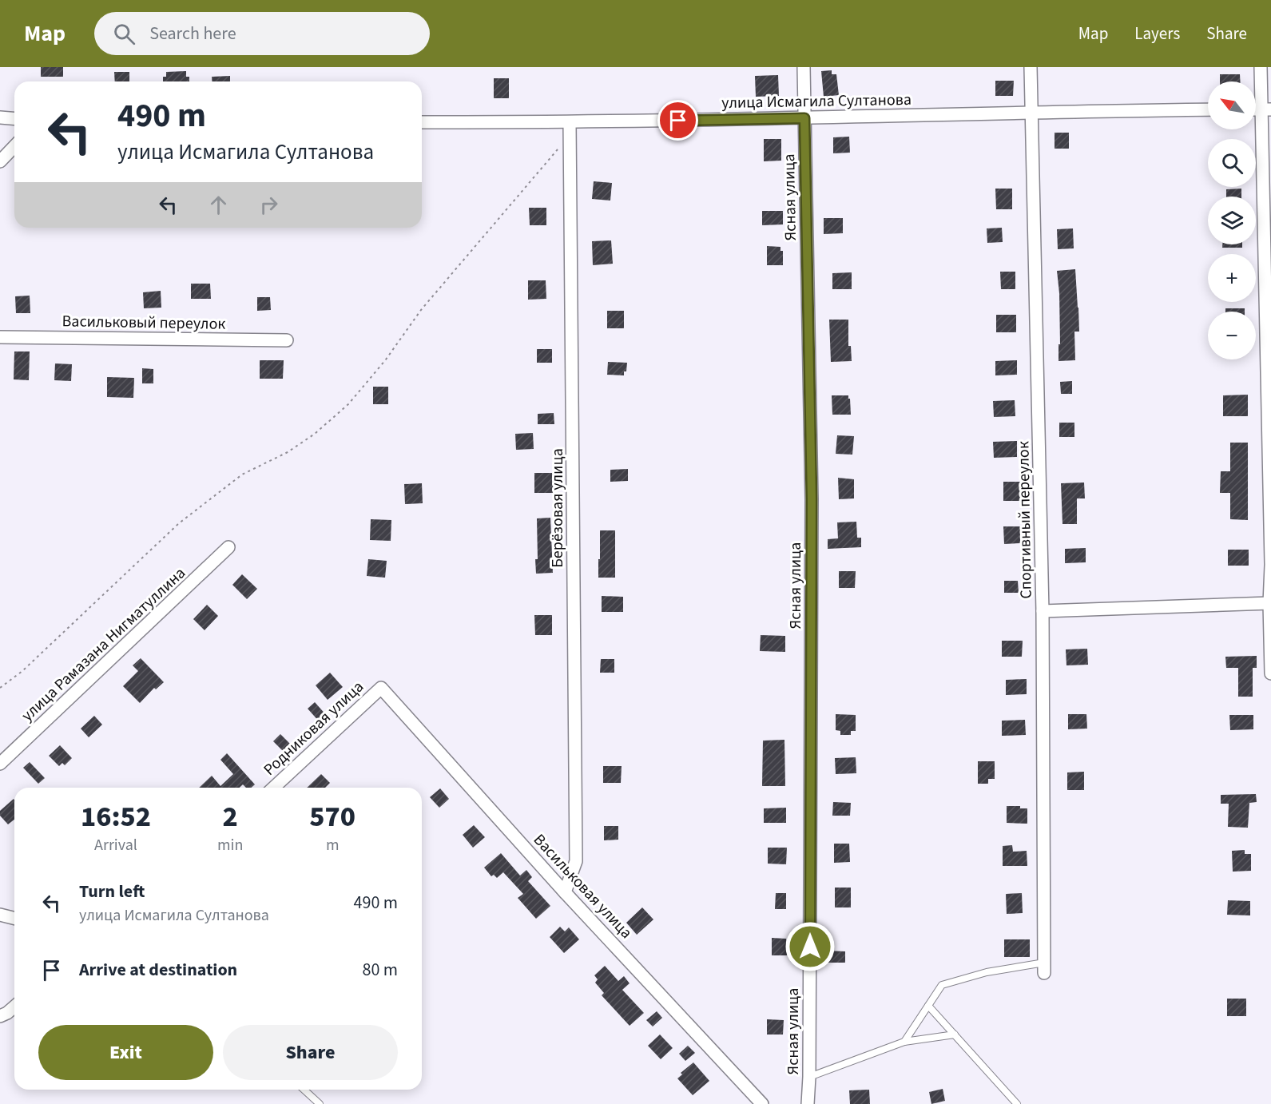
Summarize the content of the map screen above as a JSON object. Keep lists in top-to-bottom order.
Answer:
{
  "streets": {
    "street": [
      "улица Исмагила Султанова",
      "Ясная улица",
      "Васильковый переулок",
      "Берёзовая улица",
      "Спортивный переулок",
      "улица Рамазана Нигматуллина",
      "Родниковая улица",
      "Васильковая улица"
    ]
  },
  "crossings": [
    ["улица Исмагила Султанова", "Ясная улица"],
    ["улица Исмагила Султанова", "Берёзовая улица"],
    ["улица Исмагила Султанова", "Спортивный переулок"],
    ["Берёзовая улица", "Васильковая улица"],
    ["Родниковая улица", "Васильковая улица"]
  ],
  "north": "top left",
  "page": {
    "header": "Map",
    "search": "Search here",
    "nav": ["Map", "Layers", "Share"],
    "map_buttons": ["+", "−"],
    "turn": ["490 m", "улица Исмагила Султанова"],
    "eta": [
      "16:52",
      "Arrival",
      "2",
      "min",
      "570",
      "m"
    ],
    "list": [
      {
        "name": "Turn left",
        "note": "улица Исмагила Султанова",
        "value": "490 m"
      },
      {
        "name": "Arrive at destination",
        "value": "80 m"
      }
    ],
    "buttons": ["Exit", "Share"]
  }
}
